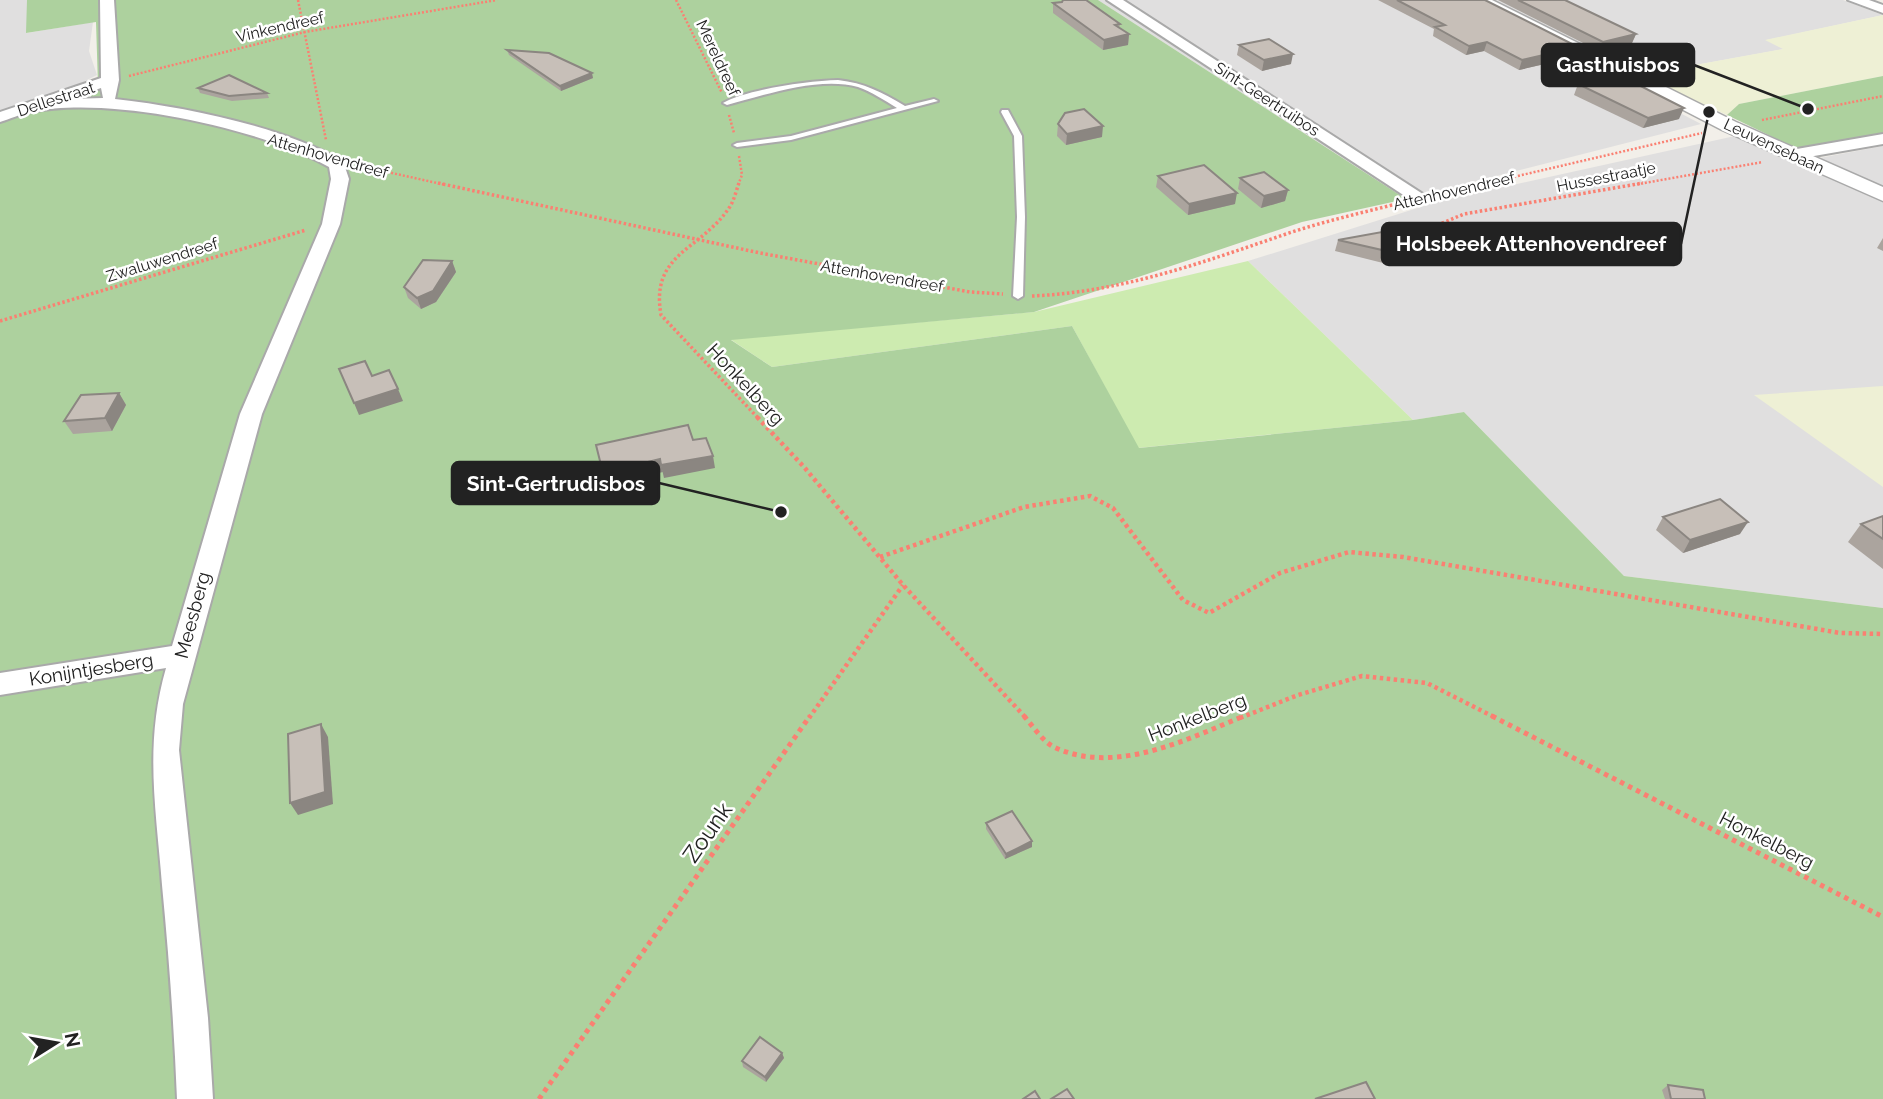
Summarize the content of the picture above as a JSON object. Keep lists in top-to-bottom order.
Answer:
{
  "streets": {
    "street": [
      "Dellestraat",
      "Sint-Geertruibos",
      "Leuvensebaan",
      "Attenhovendreef",
      "Meesberg",
      "Konijntjesberg"
    ],
    "path": [
      "Vinkendreef",
      "Mereldreef",
      "Hussestraatje",
      "Zwaluwendreef",
      "Honkelberg",
      "Zounk"
    ]
  },
  "crossings": [
    ["Vinkendreef", "Dellestraat"],
    ["Mereldreef", "Attenhovendreef"],
    ["Mereldreef", "Honkelberg"],
    ["Dellestraat", "Attenhovendreef"],
    ["Sint-Geertruibos", "Attenhovendreef"],
    ["Leuvensebaan", "Attenhovendreef"],
    ["Leuvensebaan", "Hussestraatje"],
    ["Attenhovendreef", "Honkelberg"],
    ["Attenhovendreef", "Meesberg"],
    ["Zwaluwendreef", "Meesberg"],
    ["Honkelberg", "Zounk"],
    ["Meesberg", "Konijntjesberg"]
  ],
  "places": ["Gasthuisbos", "Holsbeek Attenhovendreef", "Sint-Gertrudisbos"],
  "north": "right"
}
